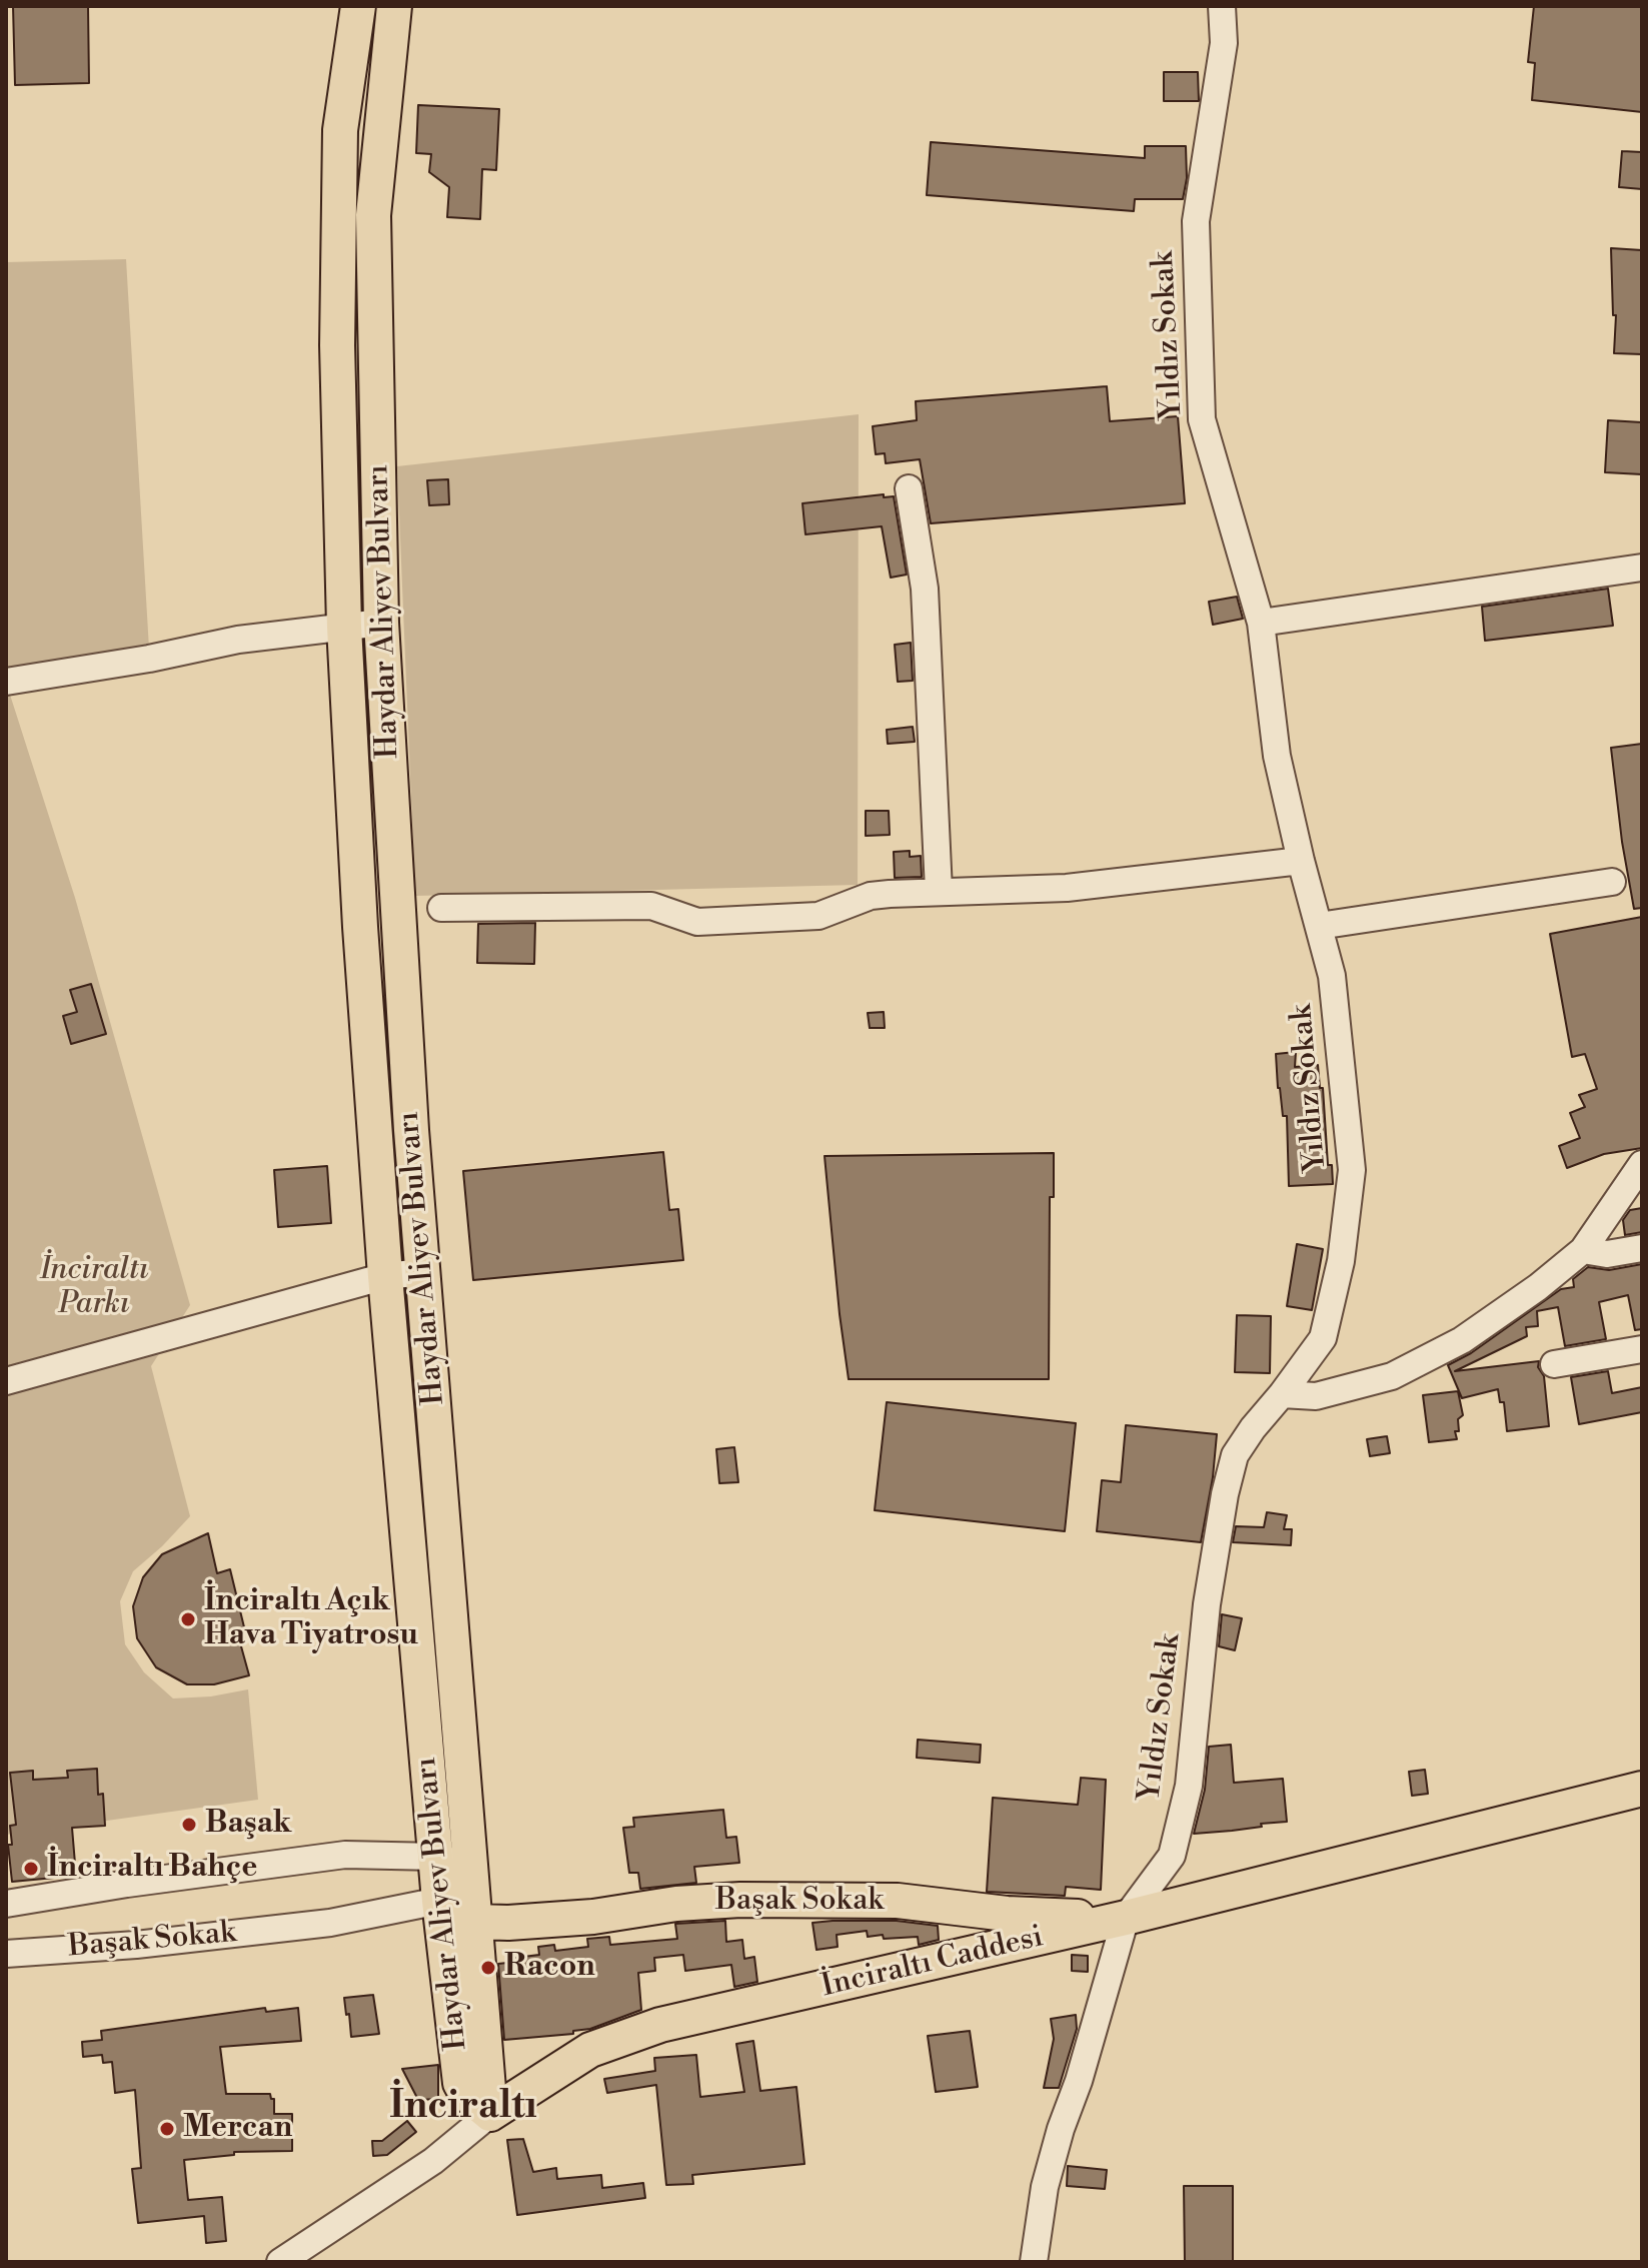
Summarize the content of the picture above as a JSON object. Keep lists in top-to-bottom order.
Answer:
{
  "streets": {
    "main road": ["Haydar Aliyev Bulvarı", "Başak Sokak", "İnciraltı Caddesi"],
    "street": ["Yıldız Sokak"]
  },
  "crossings": [
    ["Yıldız Sokak", "Başak Sokak"],
    ["Yıldız Sokak", "İnciraltı Caddesi"],
    ["Haydar Aliyev Bulvarı", "Başak Sokak"],
    ["Haydar Aliyev Bulvarı", "İnciraltı Caddesi"],
    ["Başak Sokak", "İnciraltı Caddesi"]
  ],
  "districts": ["İnciraltı"],
  "parks": ["İnciraltı Parkı"],
  "places": [
    "İnciraltı Açık Hava Tiyatrosu",
    "Başak",
    "İnciraltı Bahçe",
    "Racon",
    "Mercan"
  ]
}
